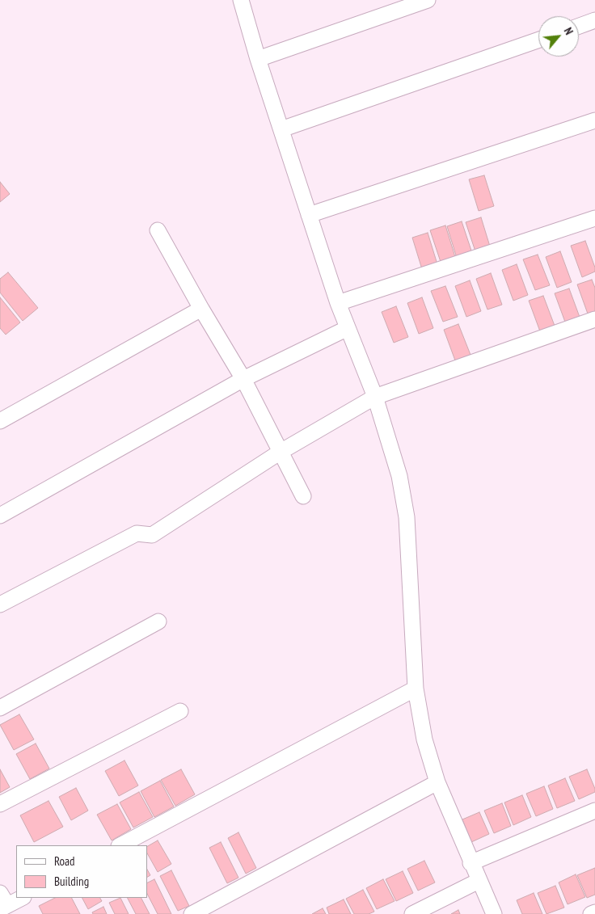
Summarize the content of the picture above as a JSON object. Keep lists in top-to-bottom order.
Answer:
{
  "legend": ["Road", "Building"],
  "north": "top right"
}
